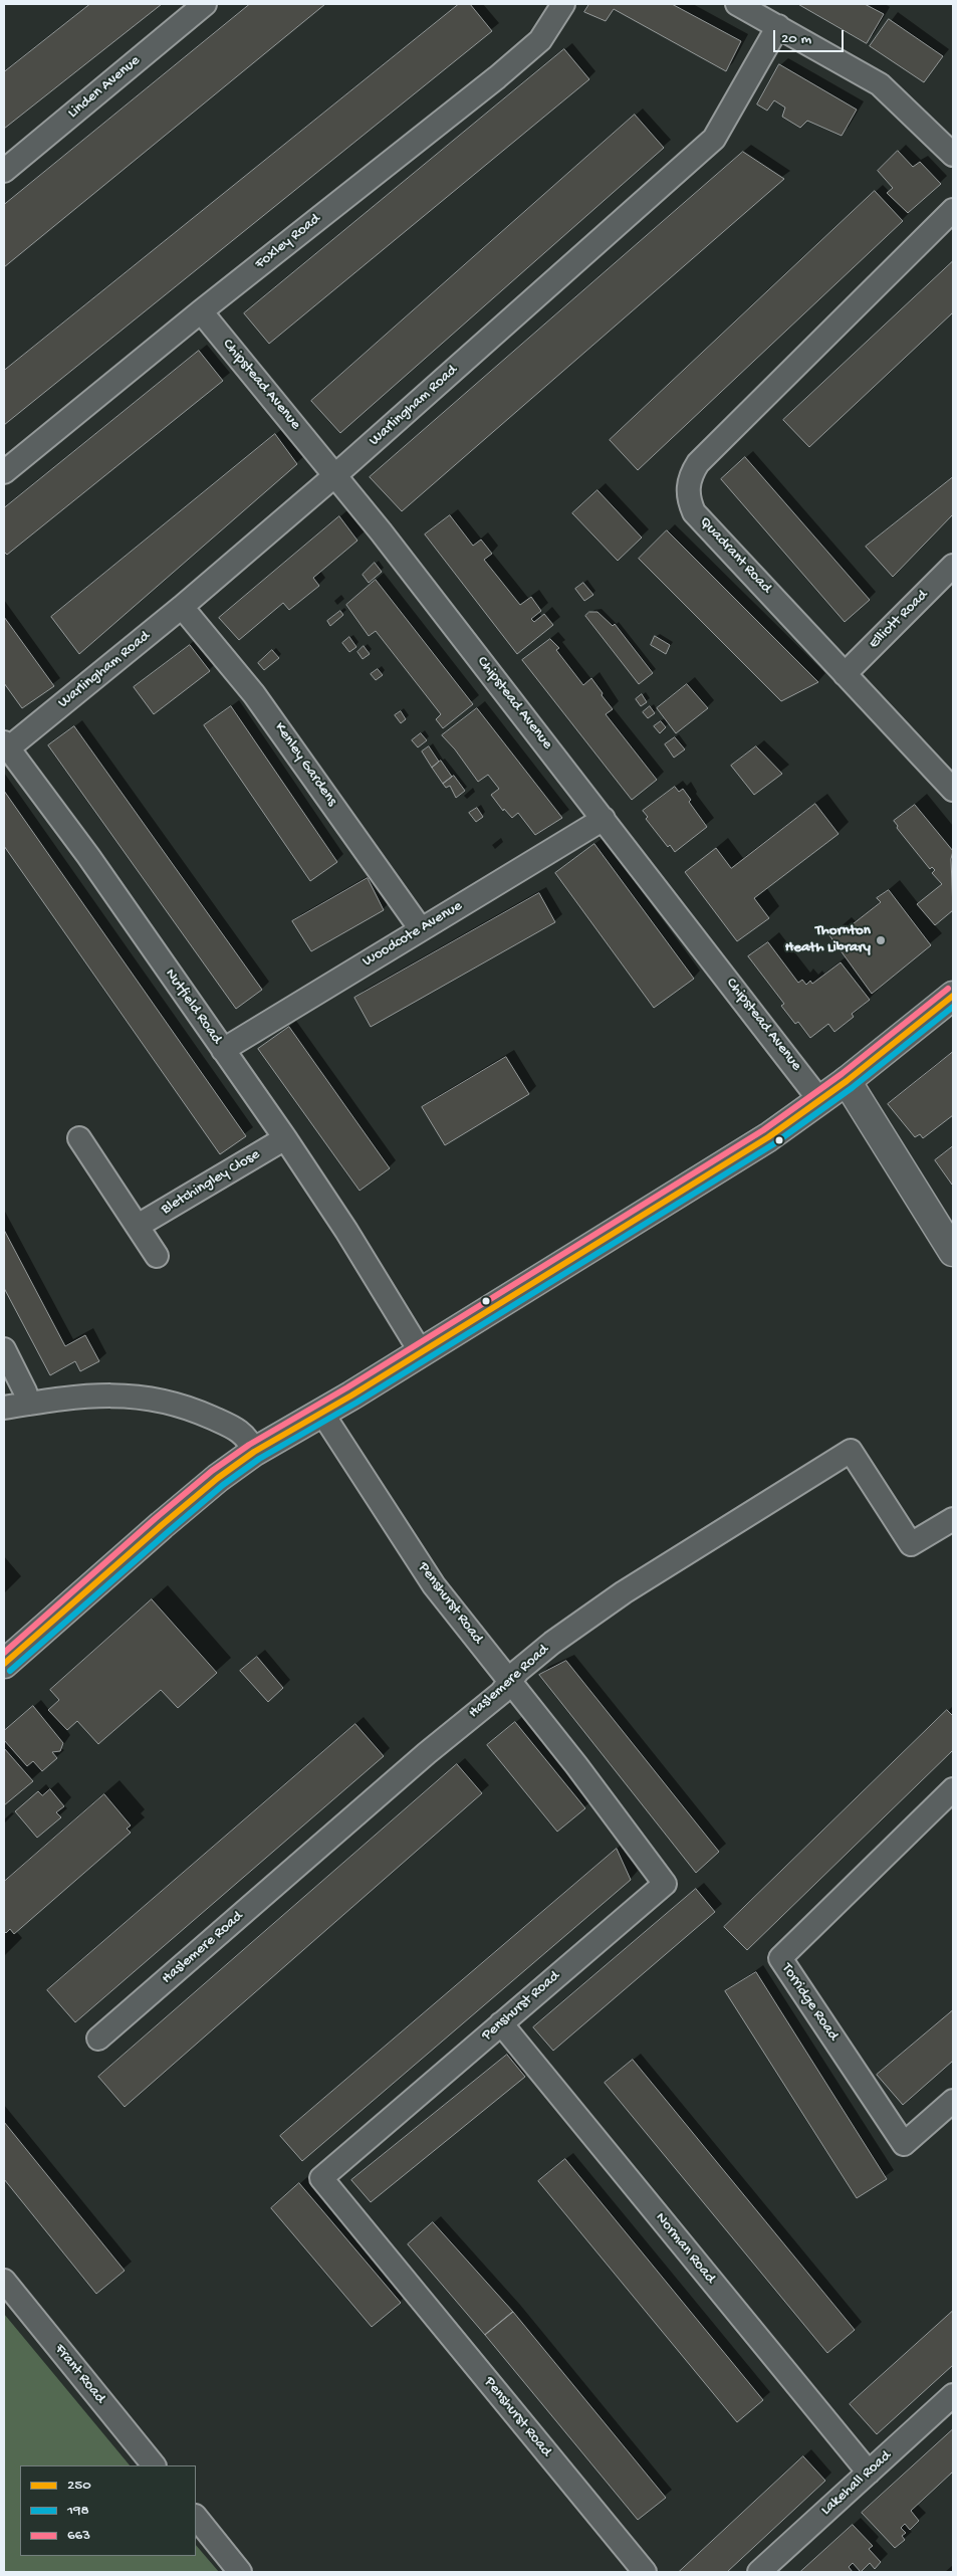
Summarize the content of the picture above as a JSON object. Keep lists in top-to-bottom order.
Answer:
{
  "streets": {
    "street": [
      "Linden Avenue",
      "Foxley Road",
      "Chipstead Avenue",
      "Warlingham Road",
      "Quadrant Road",
      "Elliott Road",
      "Kenley Gardens",
      "Woodcote Avenue",
      "Nutfield Road",
      "Bletchingley Close",
      "Penshurst Road",
      "Haslemere Road",
      "Torridge Road",
      "Norman Road",
      "Frant Road",
      "Lakehall Road"
    ]
  },
  "crossings": [
    ["Foxley Road", "Chipstead Avenue"],
    ["Chipstead Avenue", "Warlingham Road"],
    ["Chipstead Avenue", "Woodcote Avenue"],
    ["Warlingham Road", "Kenley Gardens"],
    ["Warlingham Road", "Nutfield Road"],
    ["Quadrant Road", "Elliott Road"],
    ["Kenley Gardens", "Woodcote Avenue"],
    ["Woodcote Avenue", "Nutfield Road"],
    ["Nutfield Road", "Bletchingley Close"],
    ["Penshurst Road", "Haslemere Road"],
    ["Penshurst Road", "Norman Road"],
    ["Norman Road", "Lakehall Road"]
  ],
  "places": ["Thornton Heath Library"],
  "lines": ["transit line 663", "transit line 250", "transit line 198"],
  "legend": ["250", "198", "663"],
  "scale_bar": "20 m"
}
